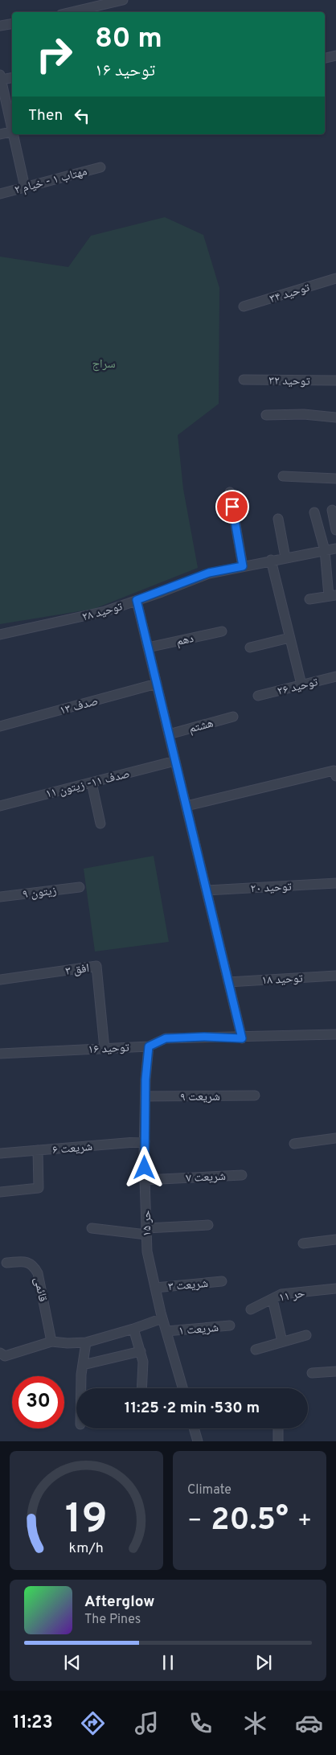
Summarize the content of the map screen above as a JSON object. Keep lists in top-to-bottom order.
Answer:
{
  "streets": {
    "street": [
      "مهتاب ۱ - خیام ۲",
      "توحید ۳۴",
      "توحید ۳۲",
      "توحید ۲۸",
      "دهم",
      "توحید ۲۶",
      "صدف ۱۳",
      "هشتم",
      "صدف ۱۱- زیتون ۱۱",
      "توحید ۲۰",
      "زیتون ۹",
      "افق ۳",
      "توحید ۱۸",
      "توحید ۱۶",
      "شریعت ۹",
      "شریعت ۶",
      "شریعت ۷",
      "حر ۱۵",
      "شریعت ۳",
      "قائمی",
      "حر ۱۱",
      "شریعت ۱"
    ]
  },
  "crossings": [
    ["افق ۳", "توحید ۱۶"],
    ["توحید ۱۶", "حر ۱۵"],
    ["شریعت ۹", "حر ۱۵"],
    ["شریعت ۶", "حر ۱۵"],
    ["شریعت ۷", "حر ۱۵"],
    ["حر ۱۵", "شریعت ۳"],
    ["حر ۱۵", "شریعت ۱"]
  ],
  "parks": ["سراج"],
  "page": {
    "turn": ["80 m", "توحید ۱۶"],
    "then": "Then",
    "limit": "30",
    "trip": "11:25 · 2 min · 530 m",
    "tile": "Climate",
    "heat": ["−", "20.5°", "+"],
    "song": ["Afterglow", "The Pines"],
    "tabs": "11:23",
    "gauge": ["19", "km/h"]
  }
}
